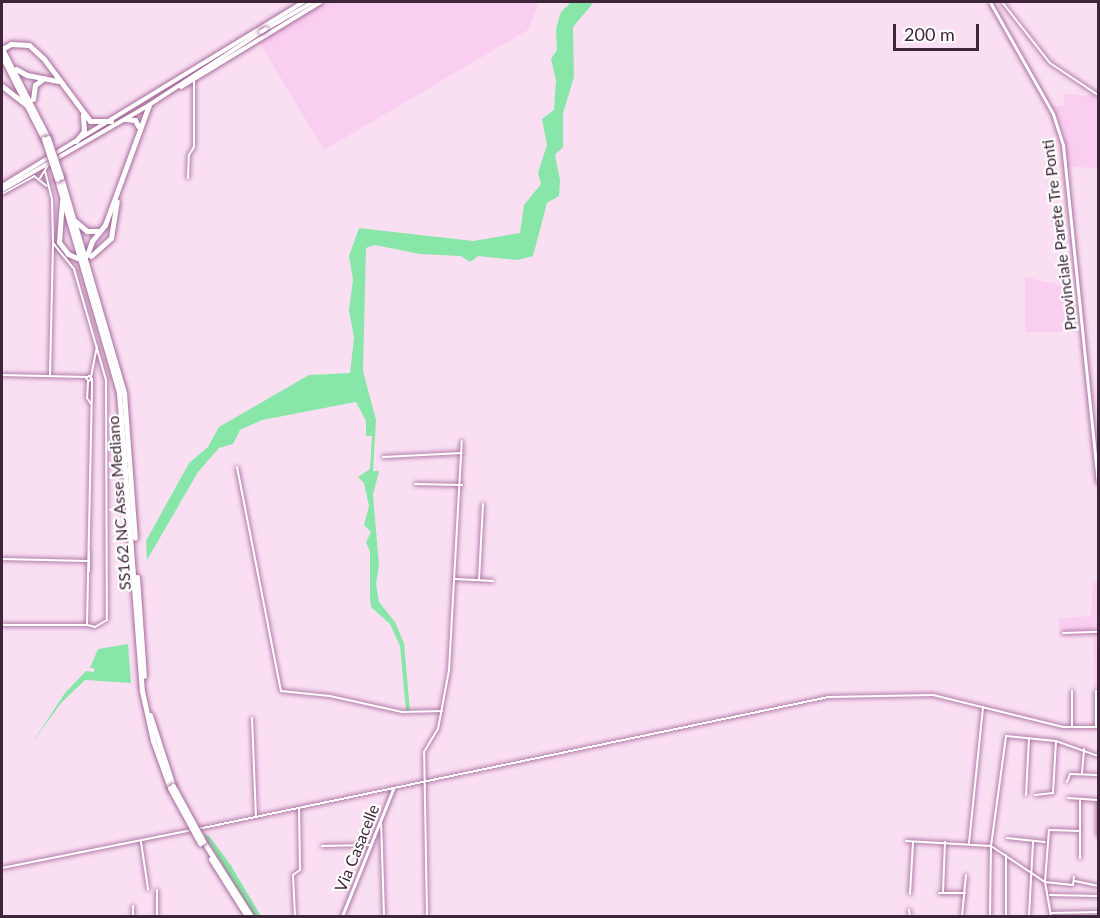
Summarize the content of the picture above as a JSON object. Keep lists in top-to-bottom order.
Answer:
{
  "streets": {
    "highway": ["SS162 NC Asse Mediano"],
    "street": ["Provinciale Parete Tre Ponti", "Via Casacelle"]
  },
  "scale_bar": "200 m"
}
